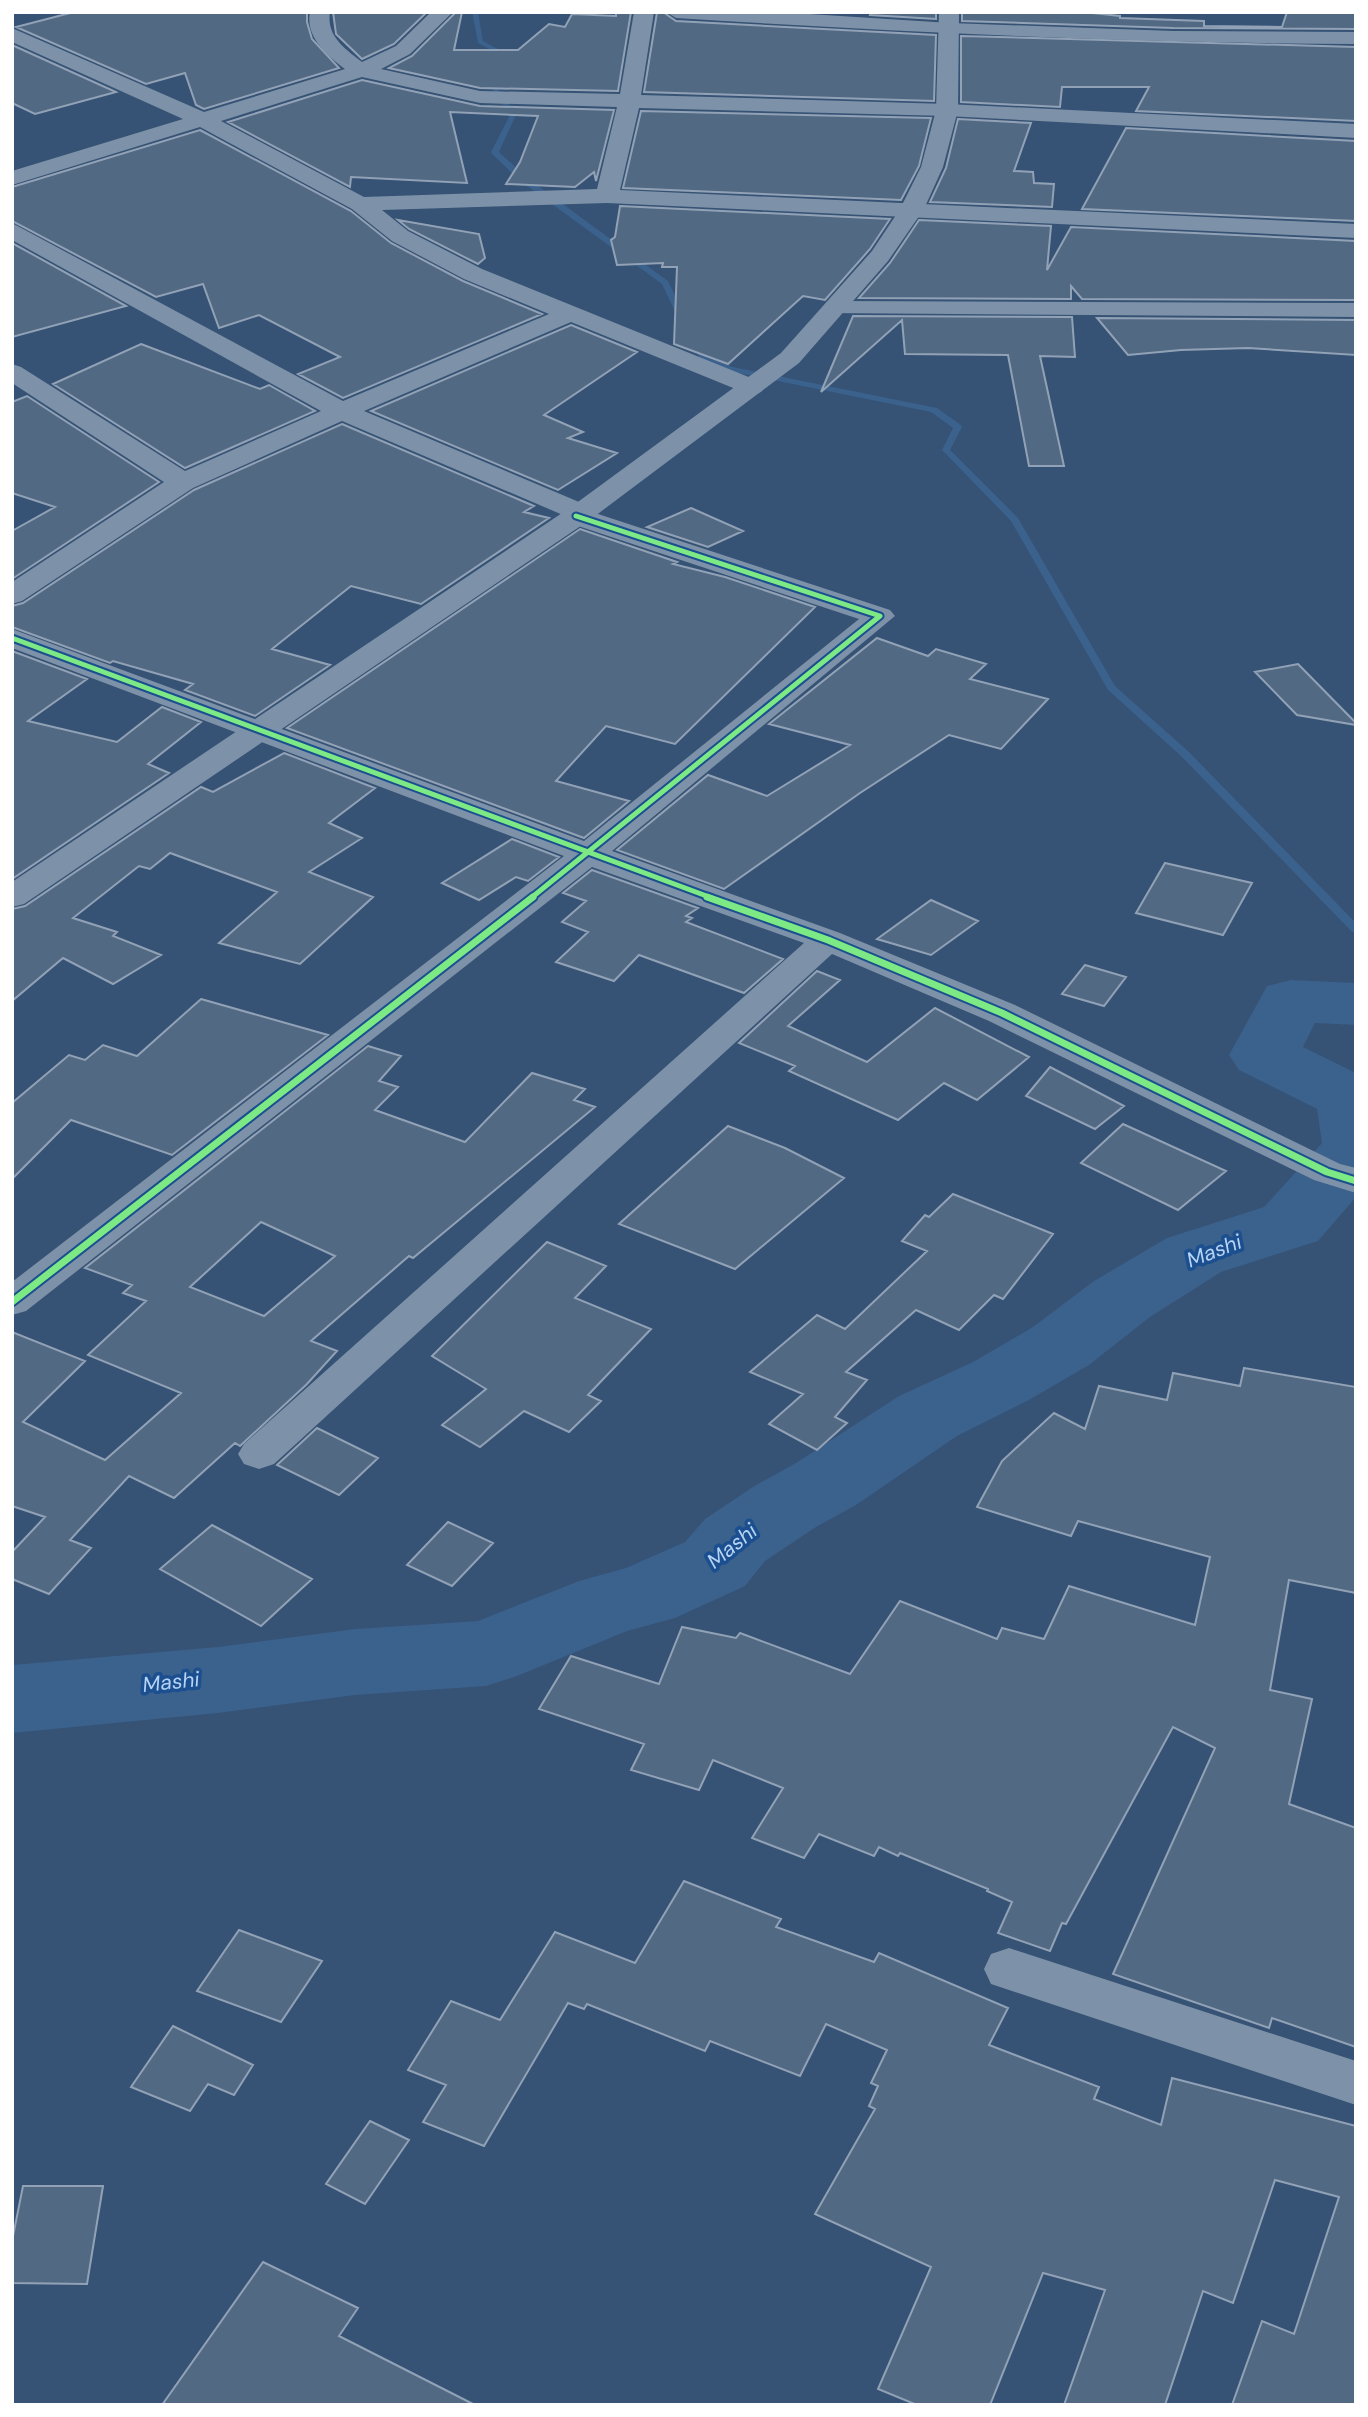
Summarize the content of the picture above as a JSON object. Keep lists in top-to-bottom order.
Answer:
{
  "water": ["Mashi"]
}
